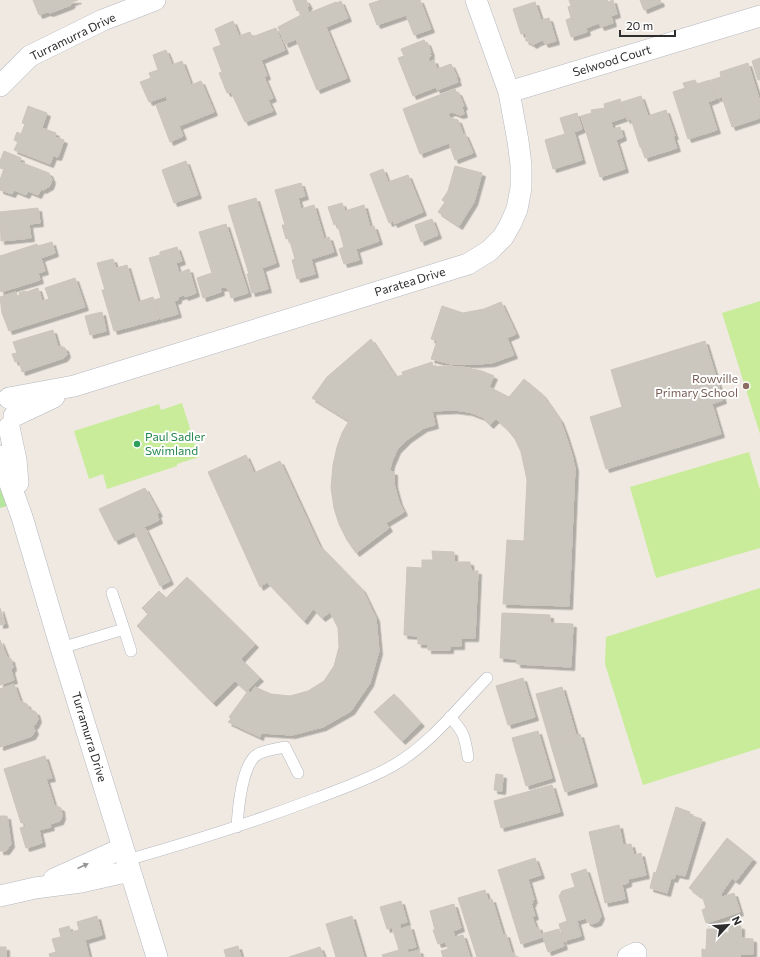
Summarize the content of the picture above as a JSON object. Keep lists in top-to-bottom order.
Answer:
{
  "streets": {
    "street": ["Turramurra Drive", "Selwood Court", "Paratea Drive"]
  },
  "crossings": [
    ["Turramurra Drive", "Paratea Drive"],
    ["Selwood Court", "Paratea Drive"]
  ],
  "places": ["Rowville Primary School", "Paul Sadler Swimland"],
  "scale_bar": "20 m",
  "north": "top right"
}
